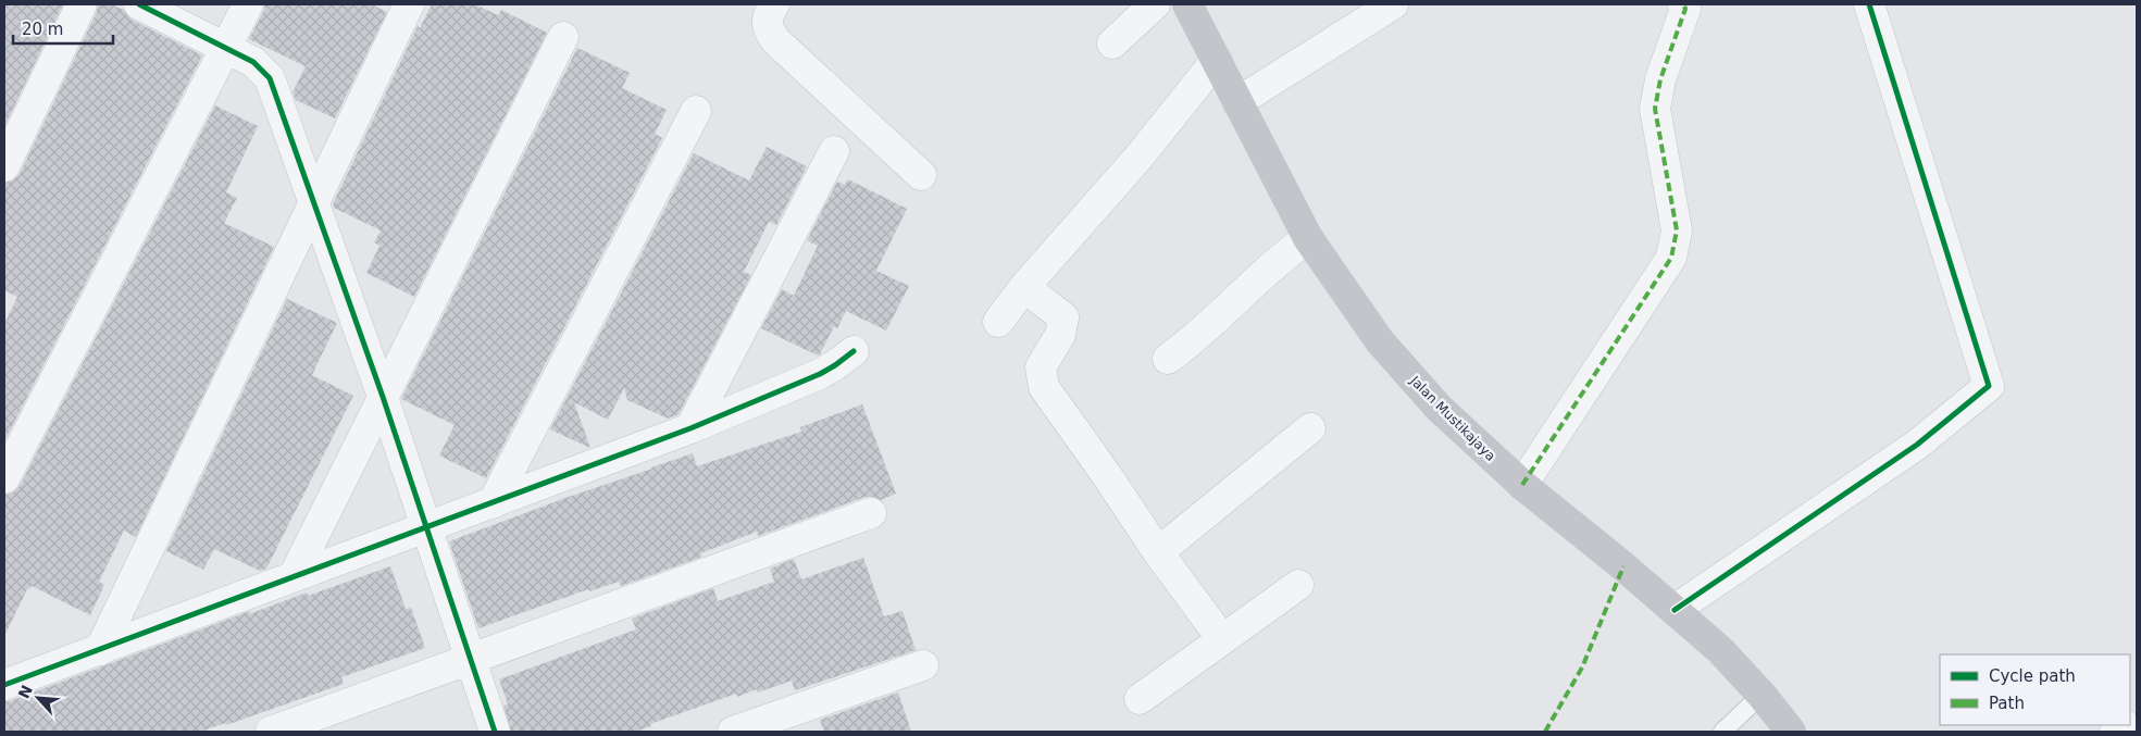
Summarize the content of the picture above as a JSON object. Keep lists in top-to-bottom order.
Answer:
{
  "streets": {
    "main road": ["Jalan Mustikajaya"]
  },
  "legend": ["Cycle path", "Path"],
  "scale_bar": "20 m",
  "north": "top left"
}
